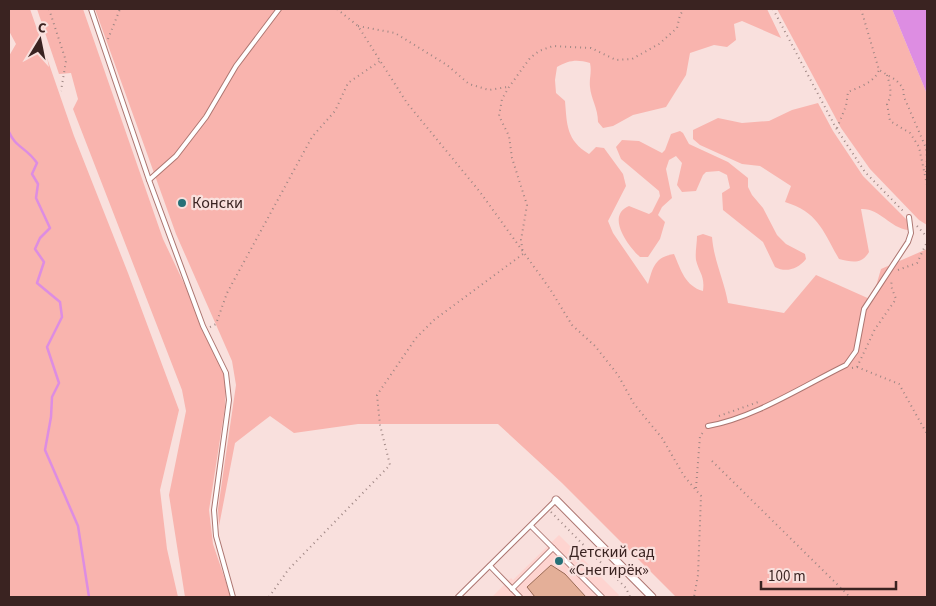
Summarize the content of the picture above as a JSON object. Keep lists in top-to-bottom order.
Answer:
{
  "places": ["Конски", "Детский сад «Снегирёк»"],
  "scale_bar": "100 m",
  "north": "top"
}
